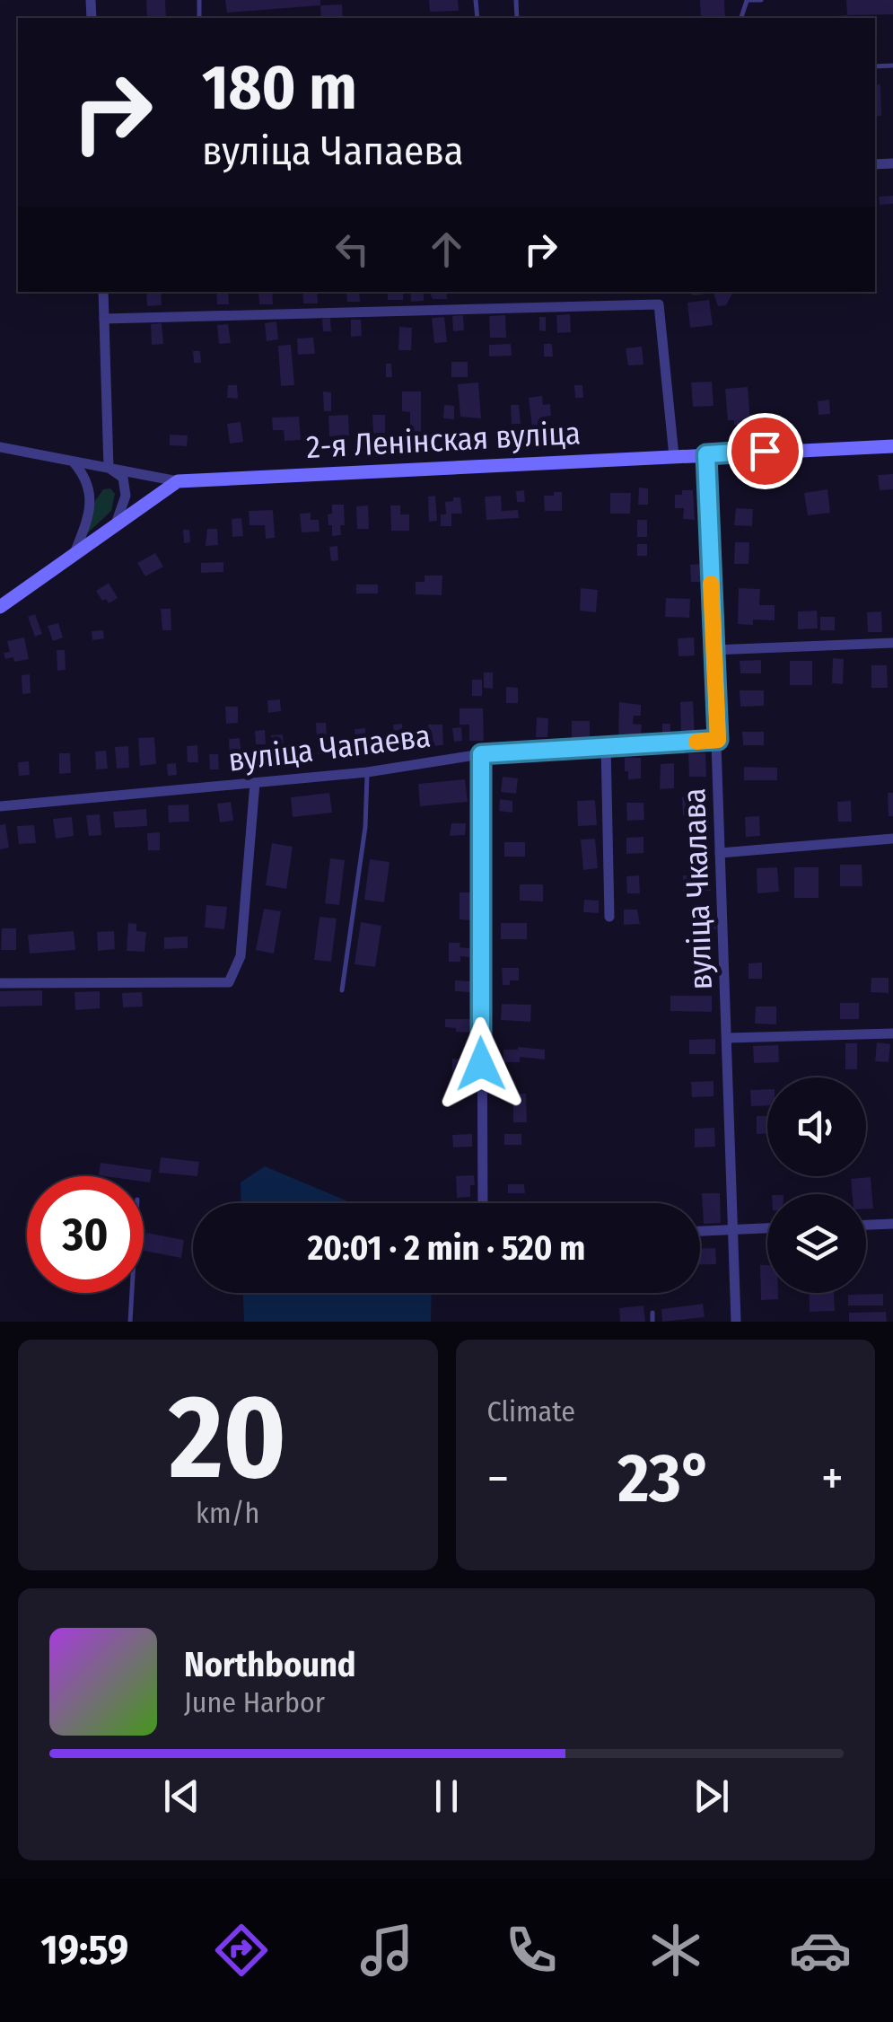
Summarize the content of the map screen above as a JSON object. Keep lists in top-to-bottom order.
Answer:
{
  "streets": {
    "main road": ["2-я Ленінская вуліца"],
    "street": ["вуліца Чапаева", "вуліца Чкалава"]
  },
  "crossings": [
    ["2-я Ленінская вуліца", "вуліца Чкалава"],
    ["вуліца Чапаева", "вуліца Чкалава"]
  ],
  "page": {
    "turn": ["180 m", "вуліца Чапаева"],
    "limit": "30",
    "trip": "20:01 · 2 min · 520 m",
    "tile": [
      ["20", "km/h"],
      "Climate"
    ],
    "heat": ["−", "23°", "+"],
    "song": ["Northbound", "June Harbor"],
    "tabs": "19:59"
  }
}
